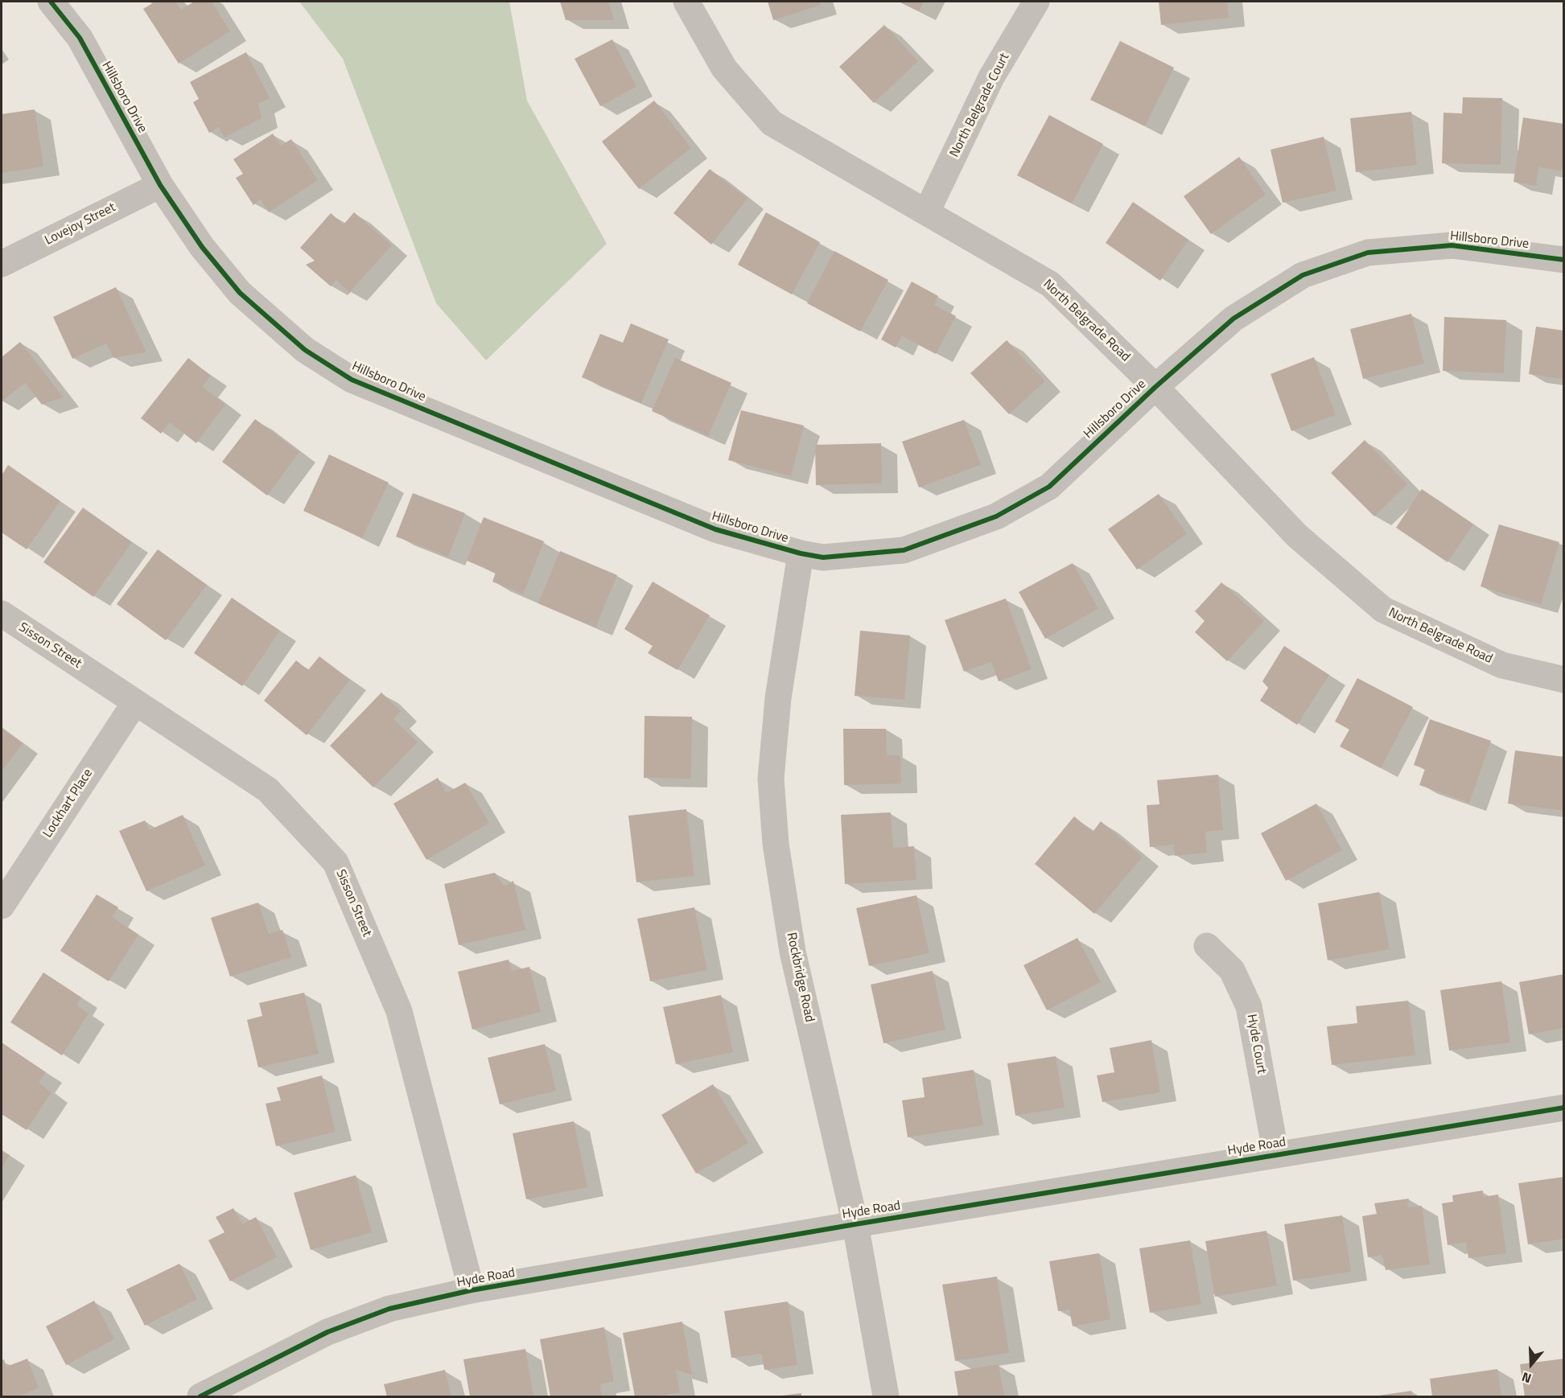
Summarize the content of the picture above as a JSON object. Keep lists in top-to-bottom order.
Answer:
{
  "streets": {
    "street": [
      "Hillsboro Drive",
      "North Belgrade Court",
      "Lovejoy Street",
      "North Belgrade Road",
      "Sisson Street",
      "Lockhart Place",
      "Rockbridge Road",
      "Hyde Court",
      "Hyde Road"
    ]
  },
  "crossings": [
    ["Hillsboro Drive", "Lovejoy Street"],
    ["Hillsboro Drive", "North Belgrade Road"],
    ["Hillsboro Drive", "Rockbridge Road"],
    ["North Belgrade Court", "North Belgrade Road"],
    ["Sisson Street", "Lockhart Place"],
    ["Sisson Street", "Hyde Road"],
    ["Rockbridge Road", "Hyde Road"],
    ["Hyde Court", "Hyde Road"]
  ],
  "north": "bottom"
}
